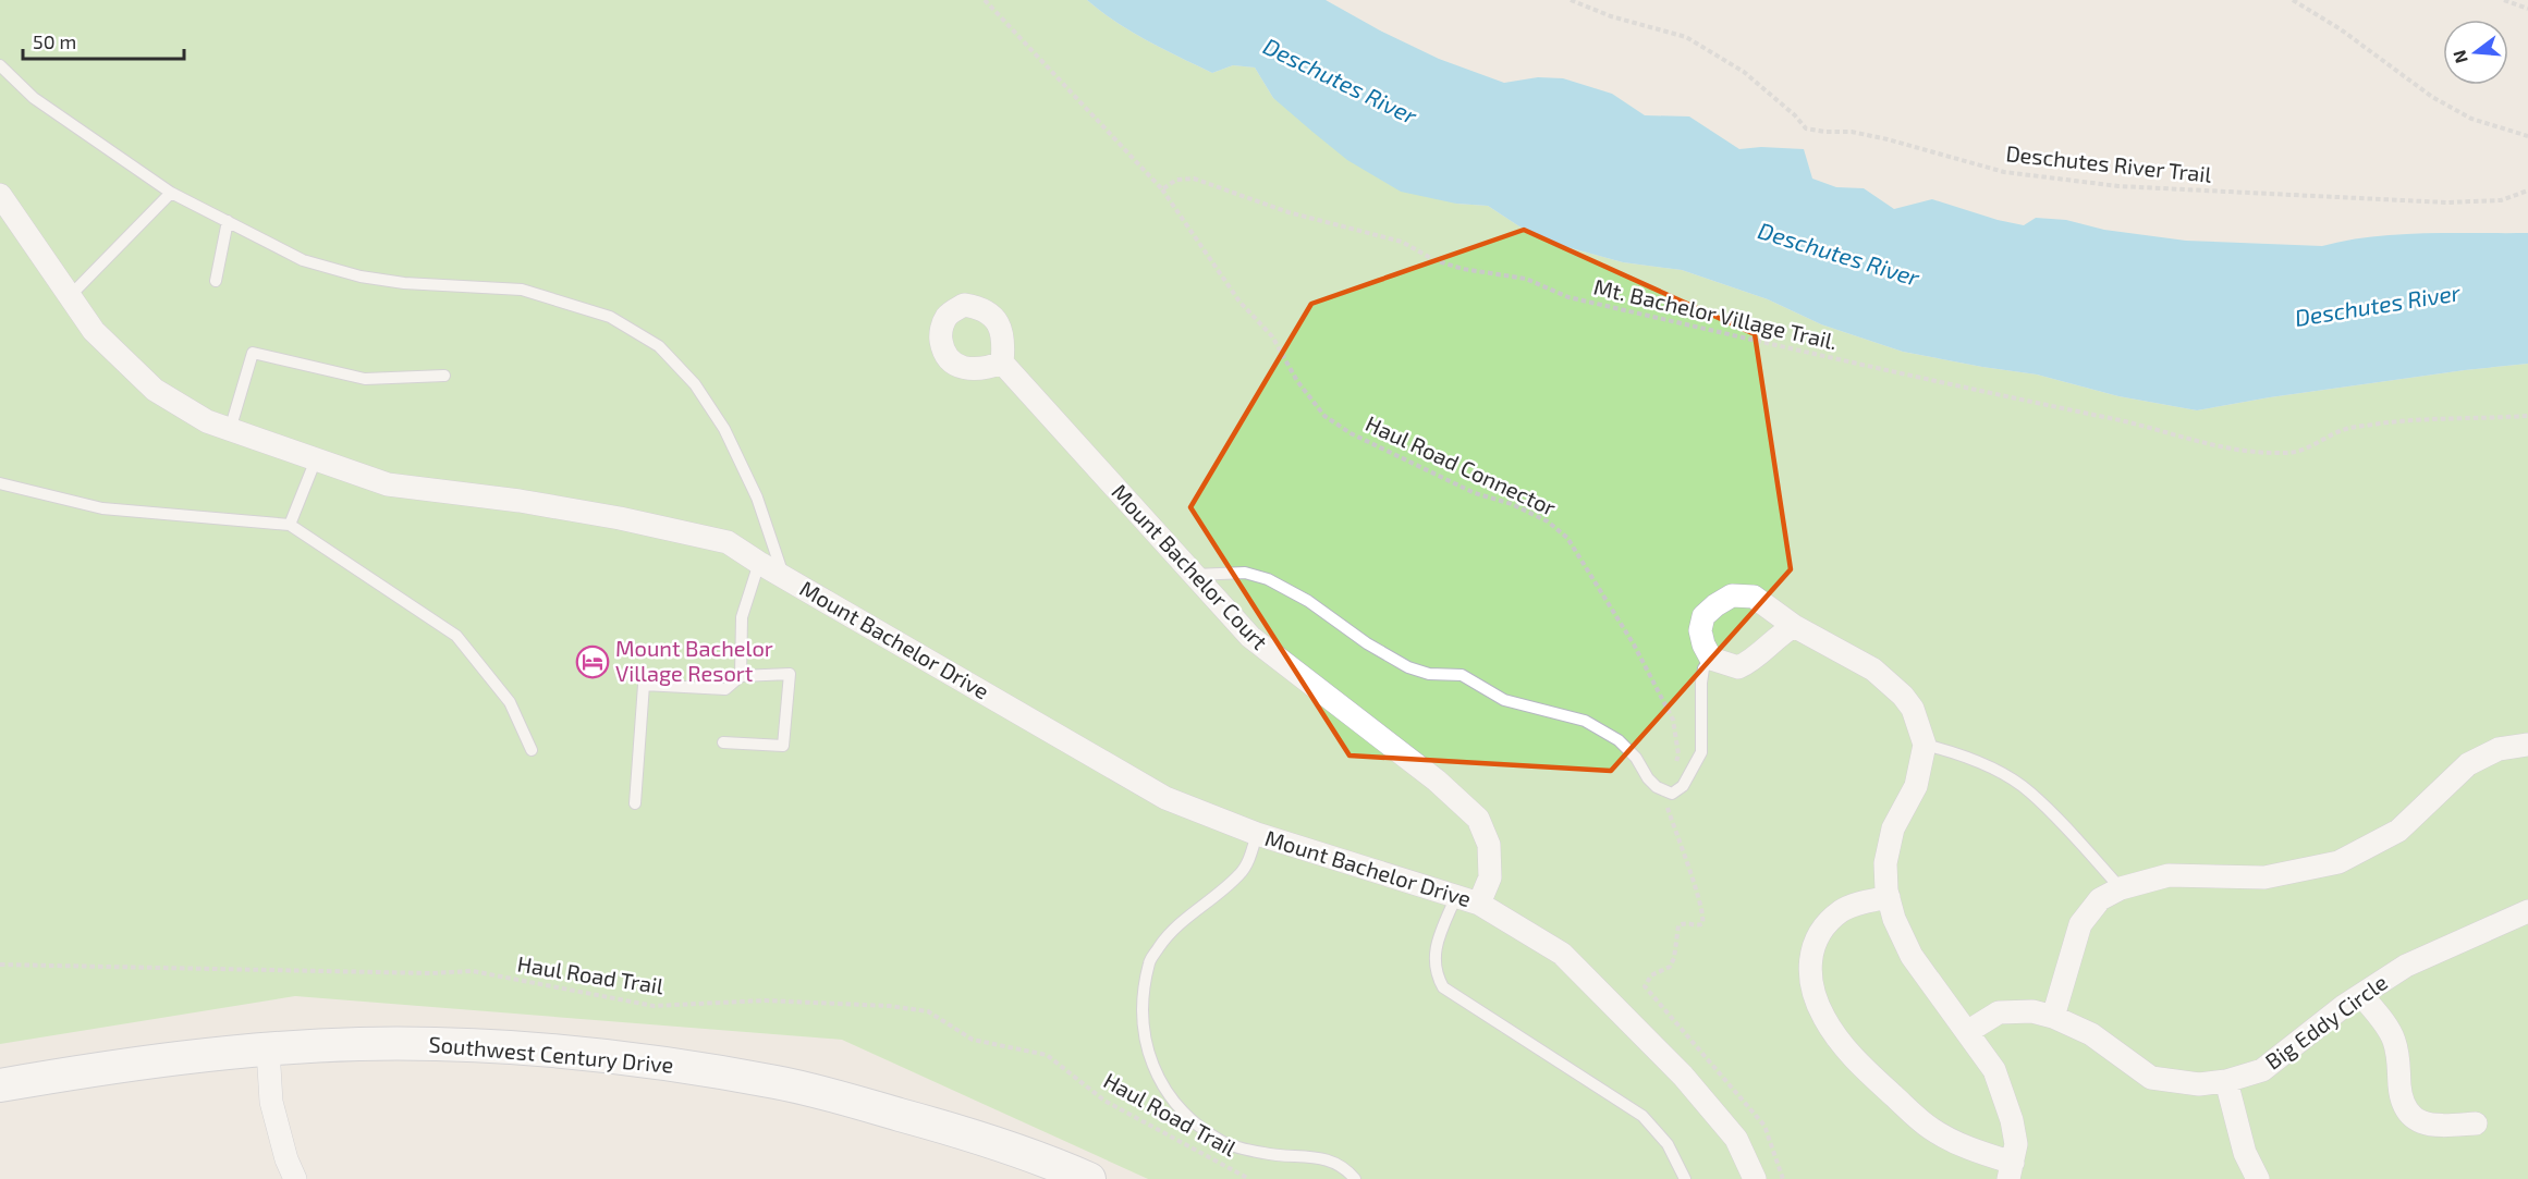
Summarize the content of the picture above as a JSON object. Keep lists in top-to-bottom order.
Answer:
{
  "streets": {
    "main road": ["Southwest Century Drive"],
    "street": ["Mount Bachelor Court", "Mount Bachelor Drive", "Big Eddy Circle"],
    "path": [
      "Deschutes River Trail",
      "Mt. Bachelor Village Trail.",
      "Haul Road Connector",
      "Haul Road Trail"
    ]
  },
  "crossings": [
    ["Mt. Bachelor Village Trail.", "Haul Road Connector"],
    ["Mount Bachelor Court", "Mount Bachelor Drive"]
  ],
  "water": ["Deschutes River"],
  "places": {
    "hotel": ["Mount Bachelor Village Resort"]
  },
  "scale_bar": "50 m",
  "north": "left"
}
